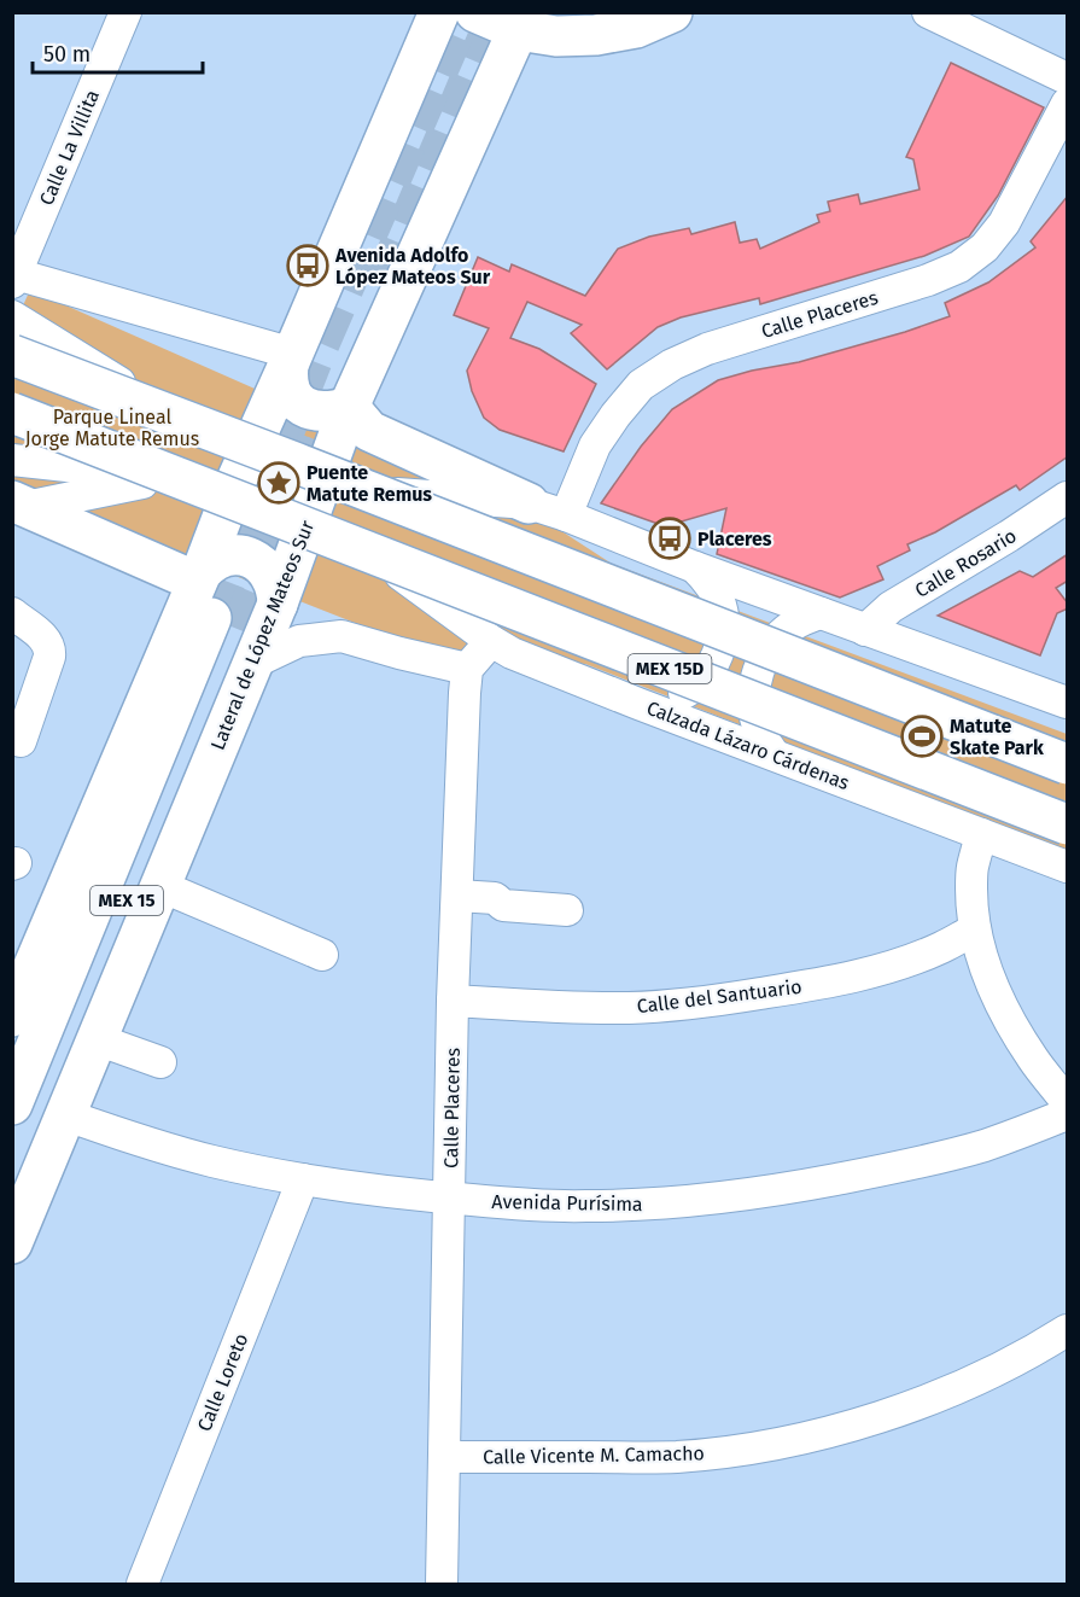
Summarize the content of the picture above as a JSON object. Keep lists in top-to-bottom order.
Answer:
{
  "streets": {
    "main road": [
      "Lateral de López Mateos Sur",
      "MEX 15D",
      "Calzada Lázaro Cárdenas",
      "MEX 15"
    ],
    "street": [
      "Calle La Villita",
      "Calle Placeres",
      "Calle Rosario",
      "Calle del Santuario",
      "Avenida Purísima",
      "Calle Loreto",
      "Calle Vicente M. Camacho"
    ]
  },
  "crossings": [
    ["Calle Placeres", "Calzada Lázaro Cárdenas"],
    ["Calle Placeres", "Calle del Santuario"],
    ["Calle Placeres", "Avenida Purísima"],
    ["Calle Placeres", "Calle Vicente M. Camacho"],
    ["Calle Rosario", "Calzada Lázaro Cárdenas"],
    ["Lateral de López Mateos Sur", "Calzada Lázaro Cárdenas"],
    ["Lateral de López Mateos Sur", "MEX 15"],
    ["Lateral de López Mateos Sur", "Avenida Purísima"],
    ["Avenida Purísima", "Calle Loreto"]
  ],
  "parks": ["Parque Lineal Jorge Matute Remus"],
  "places": {
    "bus stop": ["Avenida Adolfo López Mateos Sur", "Placeres"],
    "place": ["Puente Matute Remus"],
    "sports": ["Matute Skate Park"]
  },
  "scale_bar": "50 m"
}
